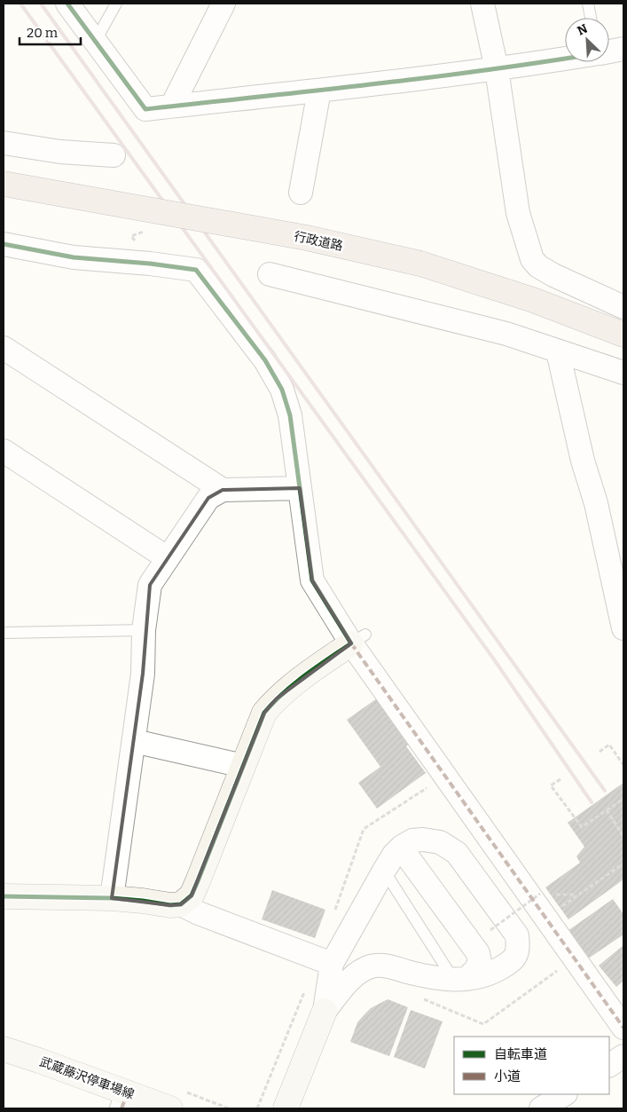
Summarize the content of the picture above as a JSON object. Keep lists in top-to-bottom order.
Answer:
{
  "streets": {
    "highway": ["行政道路"],
    "street": ["武蔵藤沢停車場線"]
  },
  "legend": ["自転車道", "小道"],
  "scale_bar": "20 m",
  "north": "top left"
}
